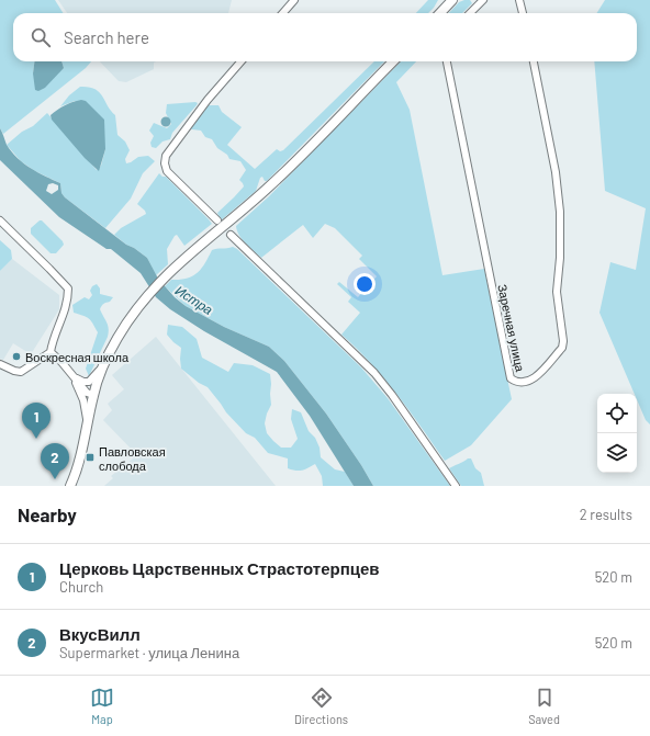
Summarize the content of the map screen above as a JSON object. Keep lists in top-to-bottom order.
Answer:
{
  "streets": {
    "street": ["Заречная улица"]
  },
  "water": ["Истра"],
  "places": {
    "other": ["Воскресная школа"],
    "transit": ["Павловская слобода"]
  },
  "page": {
    "search": "Search here",
    "pins": ["1", "2"],
    "heading": ["Nearby", "2 results"],
    "list": [
      {
        "mark": "1",
        "name": "Церковь Царственных Страстотерпцев",
        "note": "Church",
        "value": "520 m"
      },
      {
        "mark": "2",
        "name": "ВкусВилл",
        "note": "Supermarket · улица Ленина",
        "value": "520 m"
      }
    ],
    "nav": ["Map", "Directions", "Saved"]
  }
}
